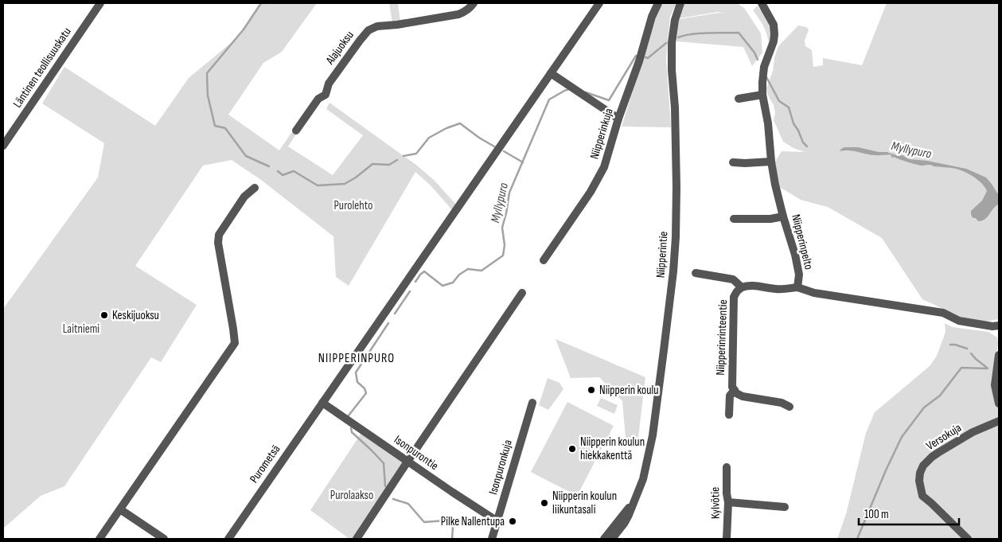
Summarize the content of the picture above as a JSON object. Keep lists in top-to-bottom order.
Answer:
{
  "streets": {
    "street": [
      "Alajuoksu",
      "Läntinen teollisuuskatu",
      "Niipperinkuja",
      "Niipperinpelto",
      "Niipperintie",
      "Niipperinrinteentie",
      "Versokuja",
      "Isonpurontie",
      "Purometsä",
      "Isonpuronkuja",
      "Kylvötie"
    ]
  },
  "crossings": [
    ["Isonpurontie", "Purometsä"],
    ["Isonpurontie", "Isonpuronkuja"]
  ],
  "districts": ["NIIPPERINPURO"],
  "water": ["Myllypuro"],
  "parks": ["Purolehto", "Laitniemi", "Purolaakso"],
  "places": [
    "Keskijuoksu",
    "Niipperin koulu",
    "Niipperin koulun hiekkakenttä",
    "Niipperin koulun liikuntasali",
    "Pilke Nallentupa"
  ],
  "scale_bar": "100 m"
}
